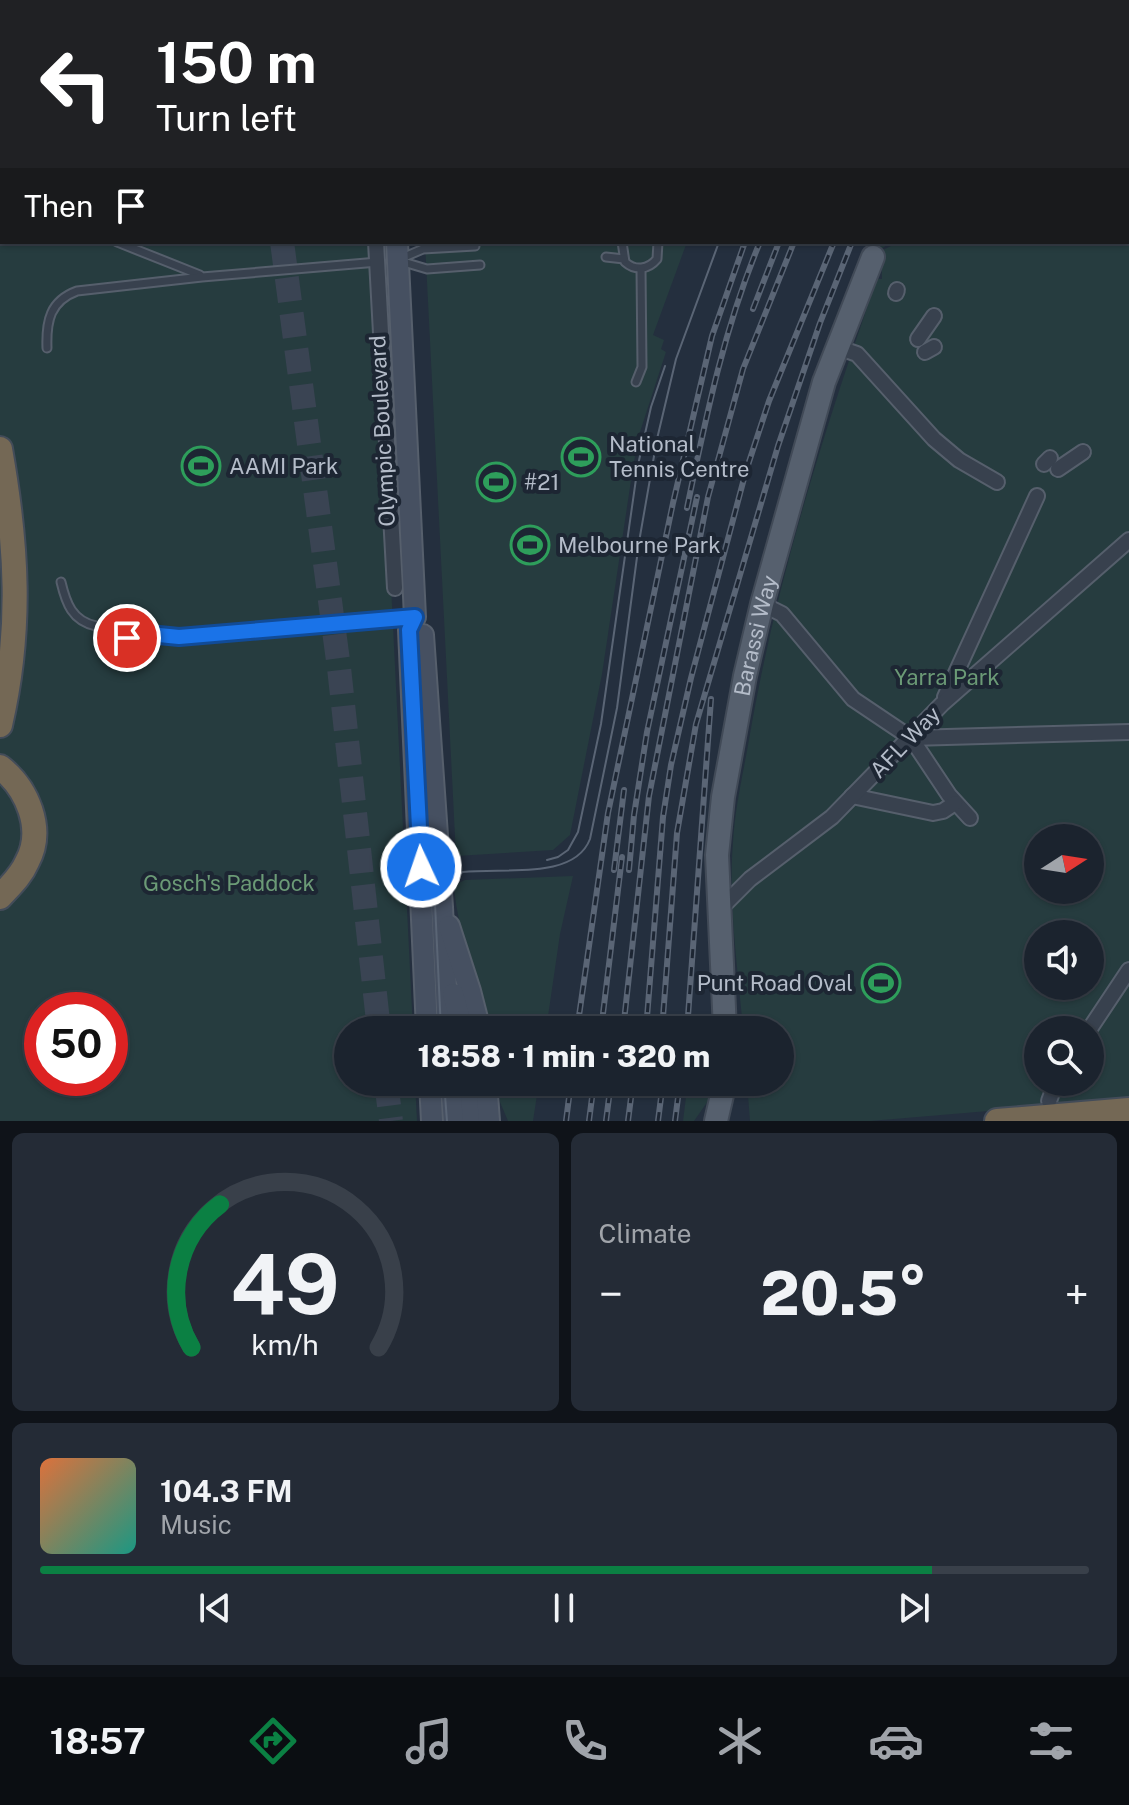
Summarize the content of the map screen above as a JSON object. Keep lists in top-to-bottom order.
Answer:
{
  "streets": {
    "main road": ["Olympic Boulevard", "Barassi Way"],
    "street": ["AFL Way"]
  },
  "crossings": [
    ["Barassi Way", "AFL Way"]
  ],
  "parks": ["Yarra Park", "Gosch's Paddock"],
  "places": {
    "sports": [
      "National Tennis Centre",
      "AAMI Park",
      "#21",
      "Melbourne Park",
      "Punt Road Oval"
    ]
  },
  "north": "right",
  "page": {
    "turn": ["150 m", "Turn left"],
    "then": "Then",
    "limit": "50",
    "trip": "18:58 · 1 min · 320 m",
    "tile": "Climate",
    "heat": ["−", "20.5°", "+"],
    "song": ["104.3 FM", "Music"],
    "tabs": "18:57",
    "gauge": ["49", "km/h"]
  }
}
